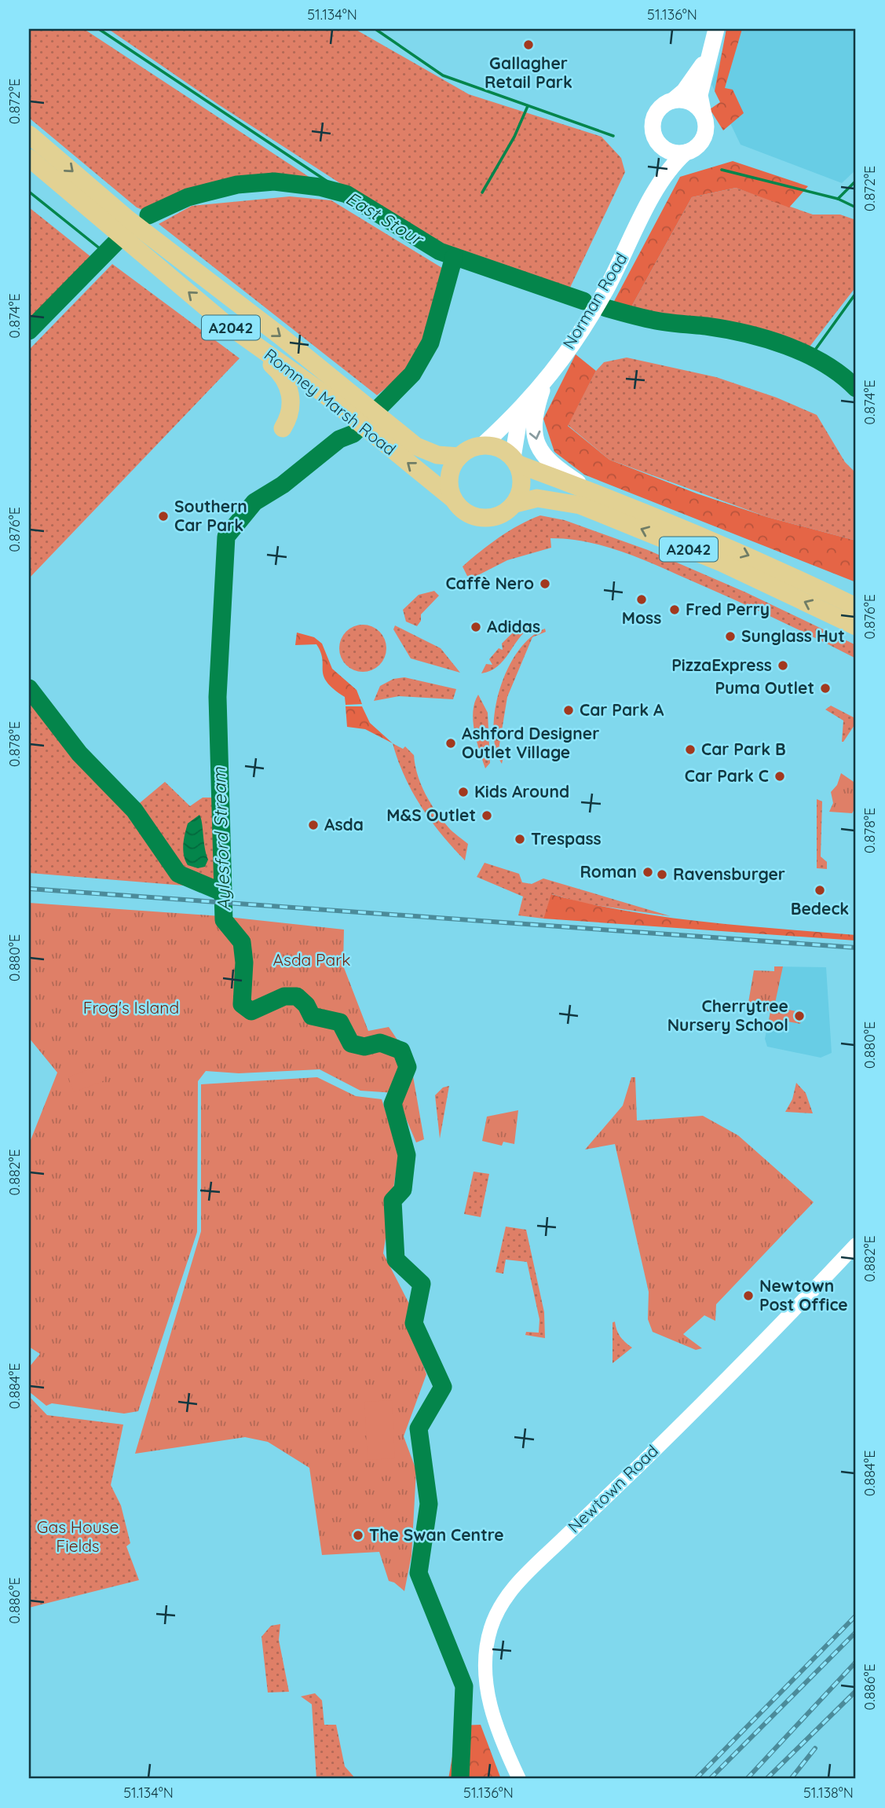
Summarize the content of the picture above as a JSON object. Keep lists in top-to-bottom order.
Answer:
{
  "streets": {
    "main road": ["Norman Road", "A2042", "Romney Marsh Road"],
    "street": ["Newtown Road"]
  },
  "crossings": [
    ["Norman Road", "A2042"],
    ["Norman Road", "Romney Marsh Road"],
    ["A2042", "Romney Marsh Road"]
  ],
  "water": ["East Stour", "Aylesford Stream"],
  "parks": ["Asda Park", "Frog's Island", "Gas House Fields"],
  "places": [
    "Gallagher Retail Park",
    "Southern Car Park",
    "Caffè Nero",
    "Moss",
    "Fred Perry",
    "Adidas",
    "Sunglass Hut",
    "PizzaExpress",
    "Puma Outlet",
    "Car Park A",
    "Ashford Designer Outlet Village",
    "Car Park B",
    "Car Park C",
    "Kids Around",
    "M&S Outlet",
    "Asda",
    "Trespass",
    "Roman",
    "Ravensburger",
    "Bedeck",
    "Cherrytree Nursery School",
    "Newtown Post Office",
    "The Swan Centre"
  ],
  "coordinates": [
    "51.134°N",
    "51.136°N",
    "0.872°E",
    "0.874°E",
    "0.876°E",
    "0.878°E",
    "0.880°E",
    "0.882°E",
    "0.884°E",
    "0.886°E",
    "51.138°N"
  ]
}
